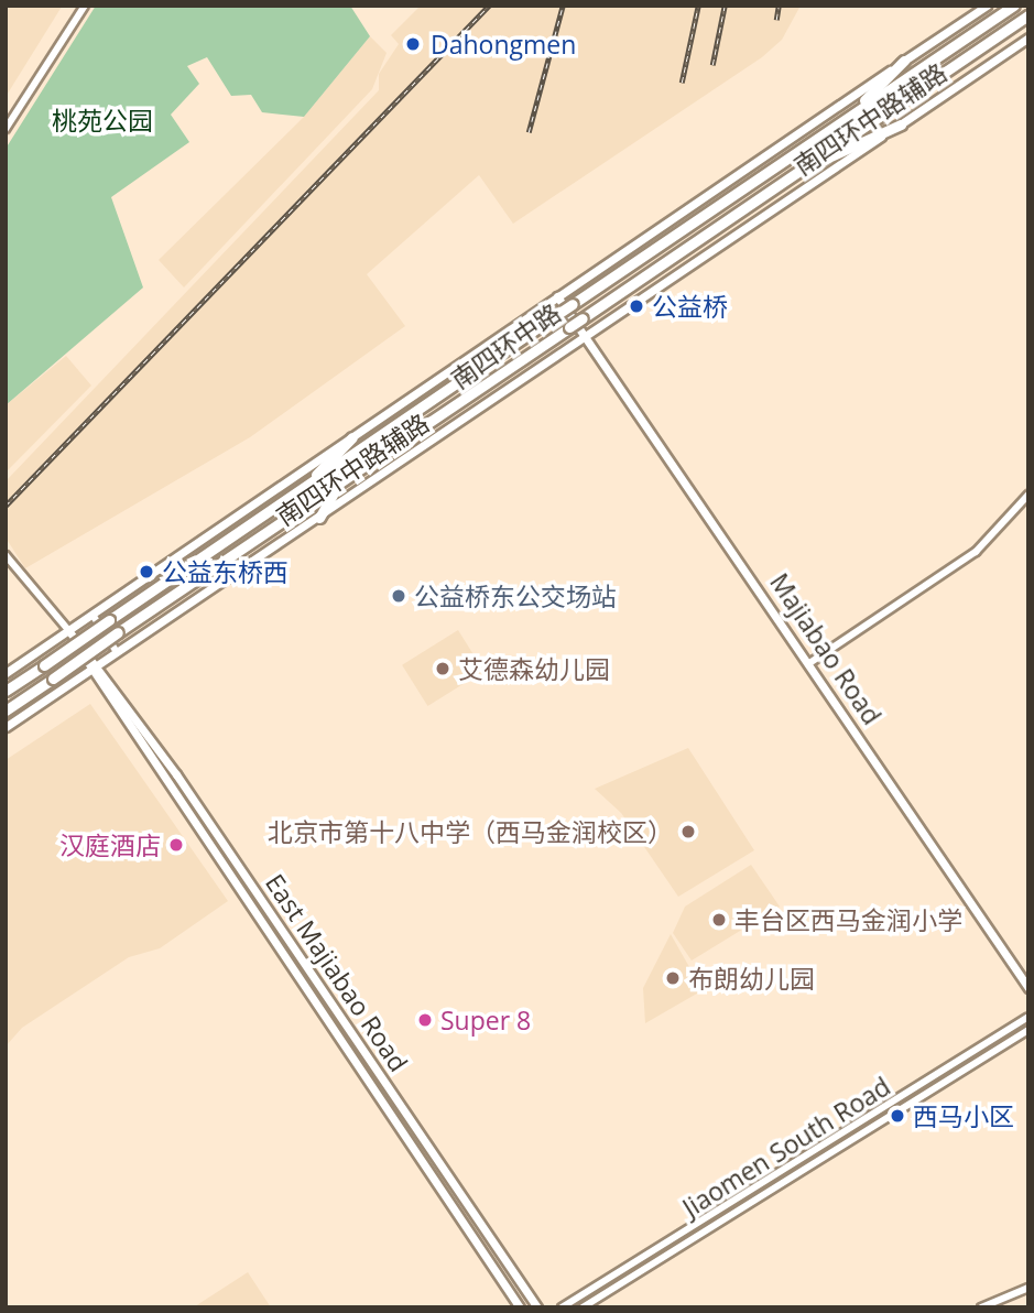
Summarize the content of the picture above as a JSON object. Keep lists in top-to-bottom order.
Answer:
{
  "streets": {
    "highway": ["南四环中路"],
    "main road": ["南四环中路辅路", "Majiabao Road", "East Majiabao Road"],
    "street": ["Jiaomen South Road"]
  },
  "crossings": [
    ["南四环中路辅路", "Majiabao Road"],
    ["南四环中路辅路", "East Majiabao Road"]
  ],
  "parks": ["桃苑公园"],
  "places": [
    "Dahongmen",
    "公益桥",
    "公益东桥西",
    "公益桥东公交场站",
    "艾德森幼儿园",
    "北京市第十八中学（西马金润校区）",
    "汉庭酒店",
    "丰台区西马金润小学",
    "布朗幼儿园",
    "Super 8",
    "西马小区"
  ]
}
